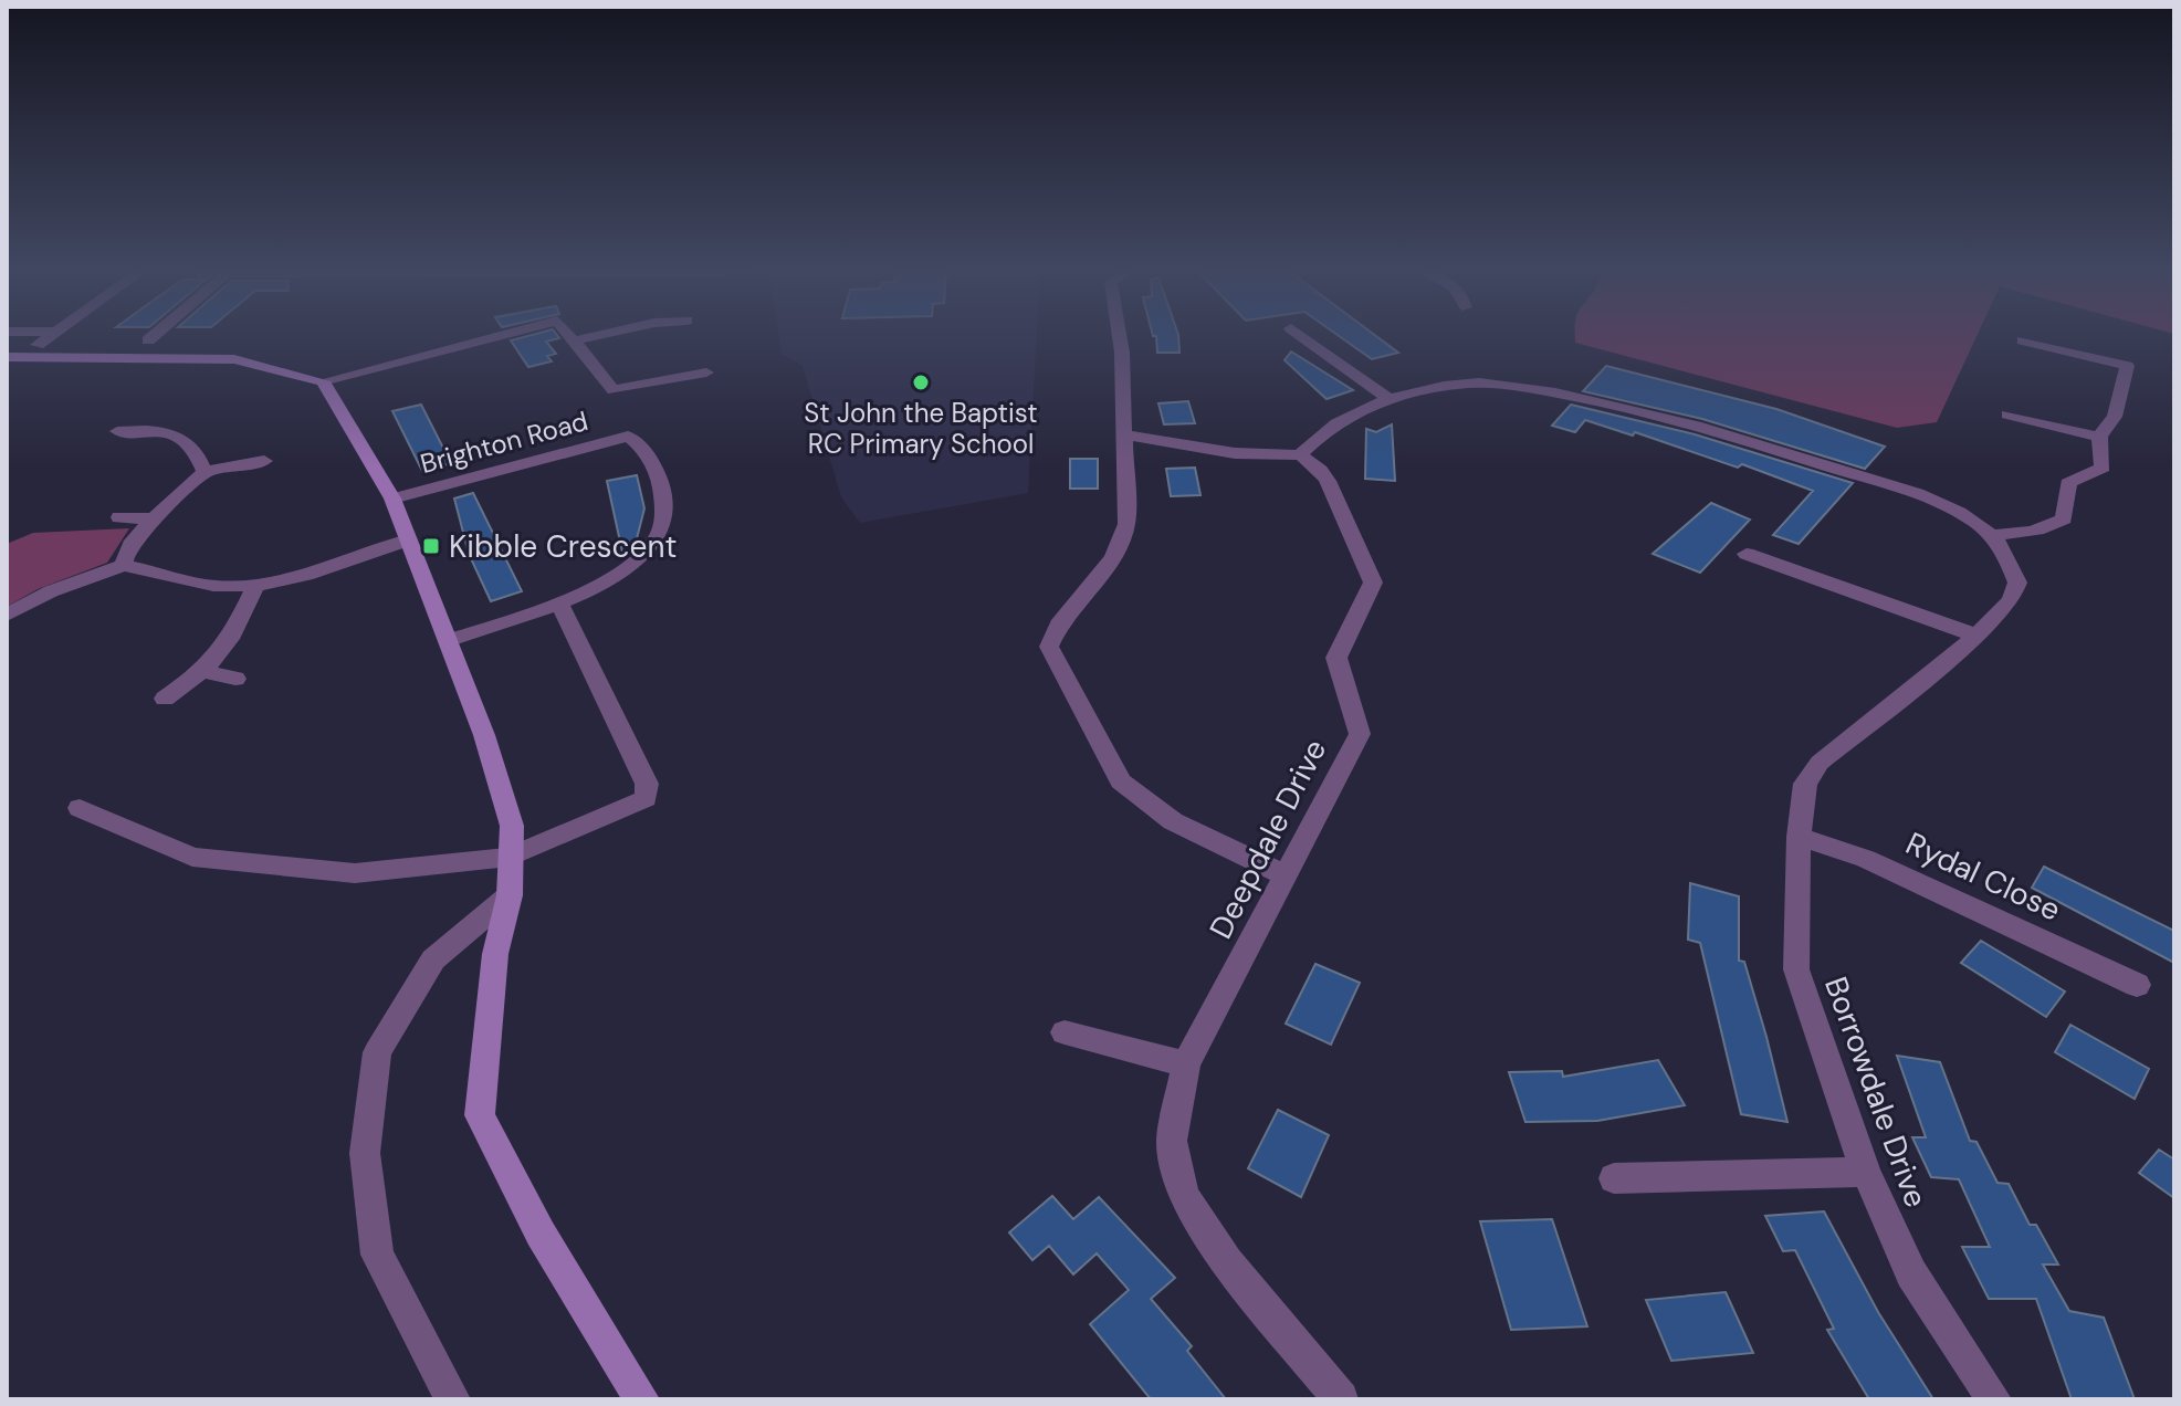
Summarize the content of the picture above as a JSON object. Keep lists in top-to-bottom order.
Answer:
{
  "streets": {
    "street": [
      "Brighton Road",
      "Deepdale Drive",
      "Rydal Close",
      "Borrowdale Drive"
    ]
  },
  "crossings": [
    ["Rydal Close", "Borrowdale Drive"]
  ],
  "places": {
    "other": ["St John the Baptist RC Primary School"],
    "transit": ["Kibble Crescent"]
  }
}
